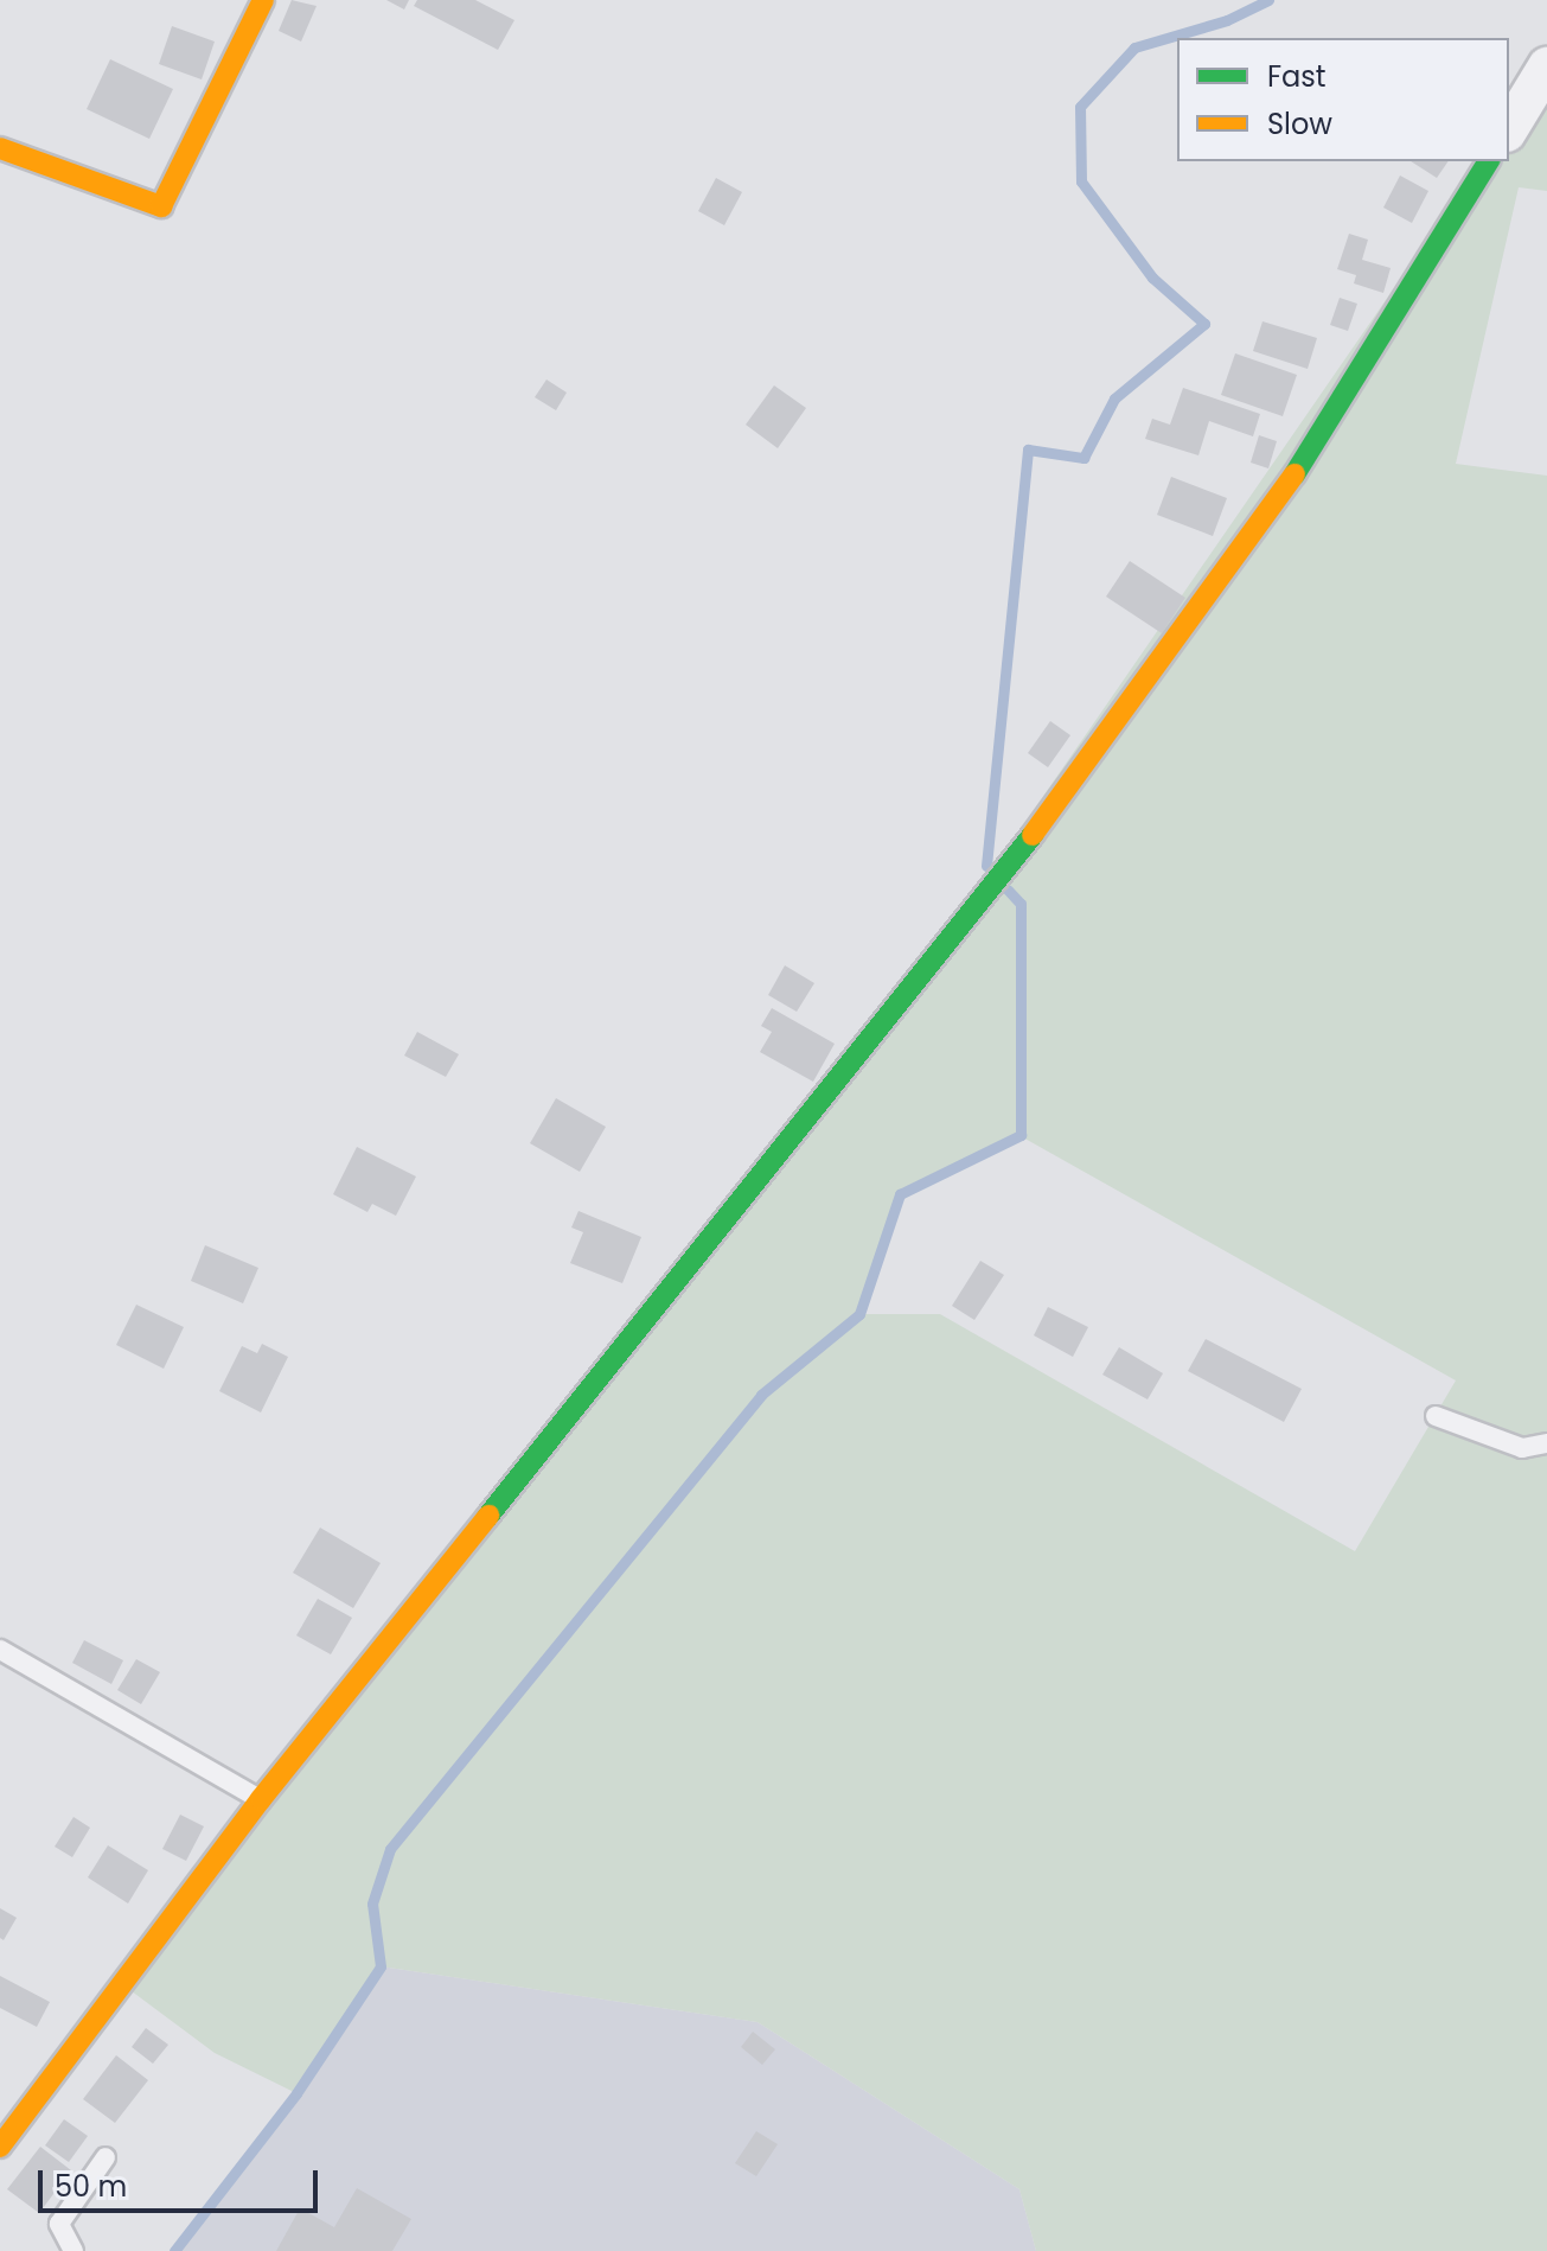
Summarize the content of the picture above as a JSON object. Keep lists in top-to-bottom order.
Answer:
{
  "legend": ["Fast", "Slow"],
  "scale_bar": "50 m"
}
